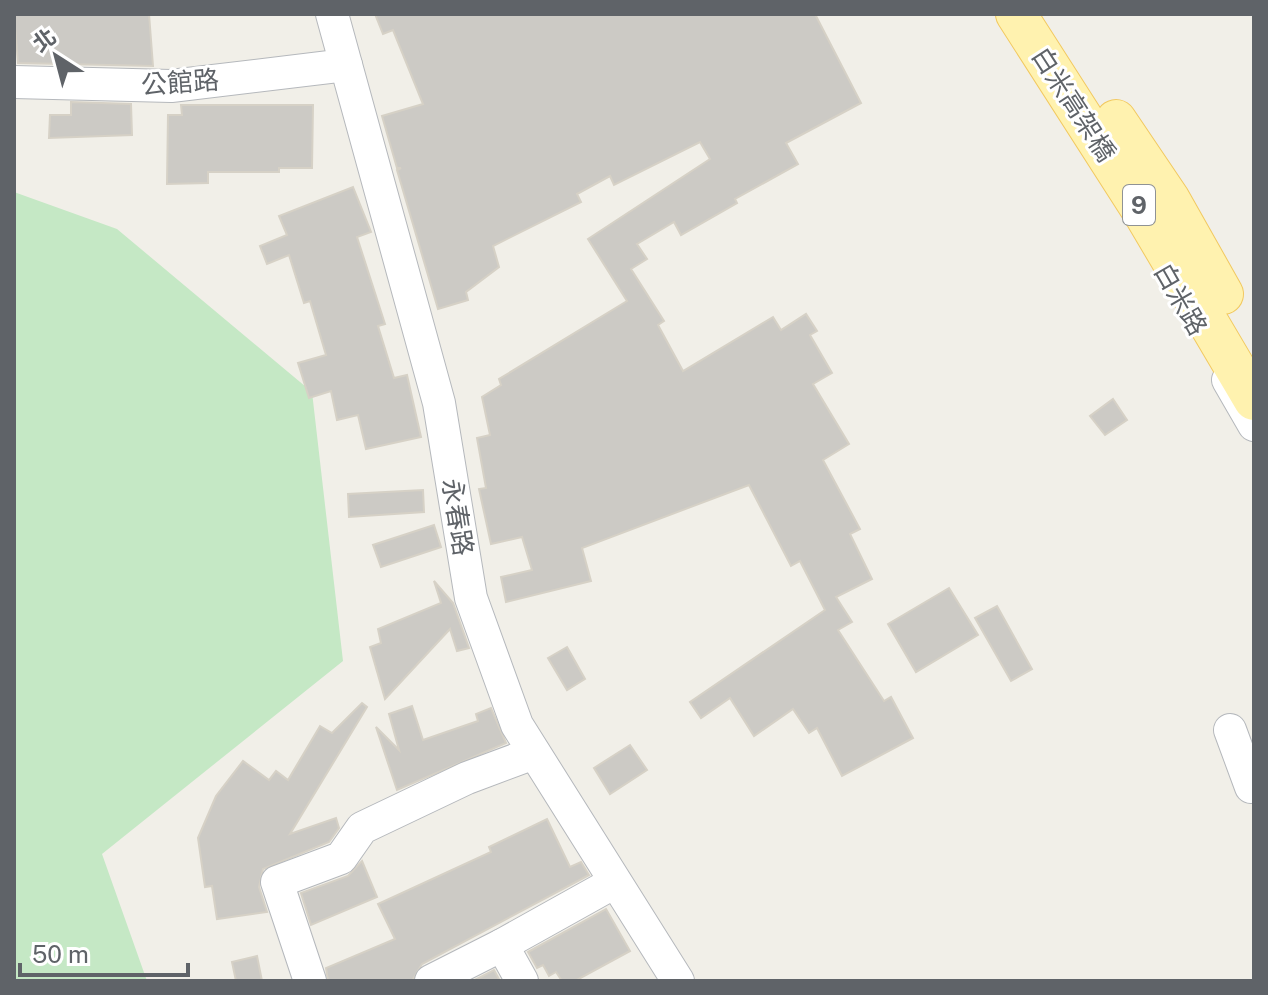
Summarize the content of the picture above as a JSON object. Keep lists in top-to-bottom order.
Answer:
{
  "streets": {
    "main road": ["白米高架橋", "9"],
    "street": ["公館路", "白米路", "永春路"]
  },
  "crossings": [
    ["公館路", "永春路"]
  ],
  "scale_bar": "50 m",
  "north": "top left"
}
